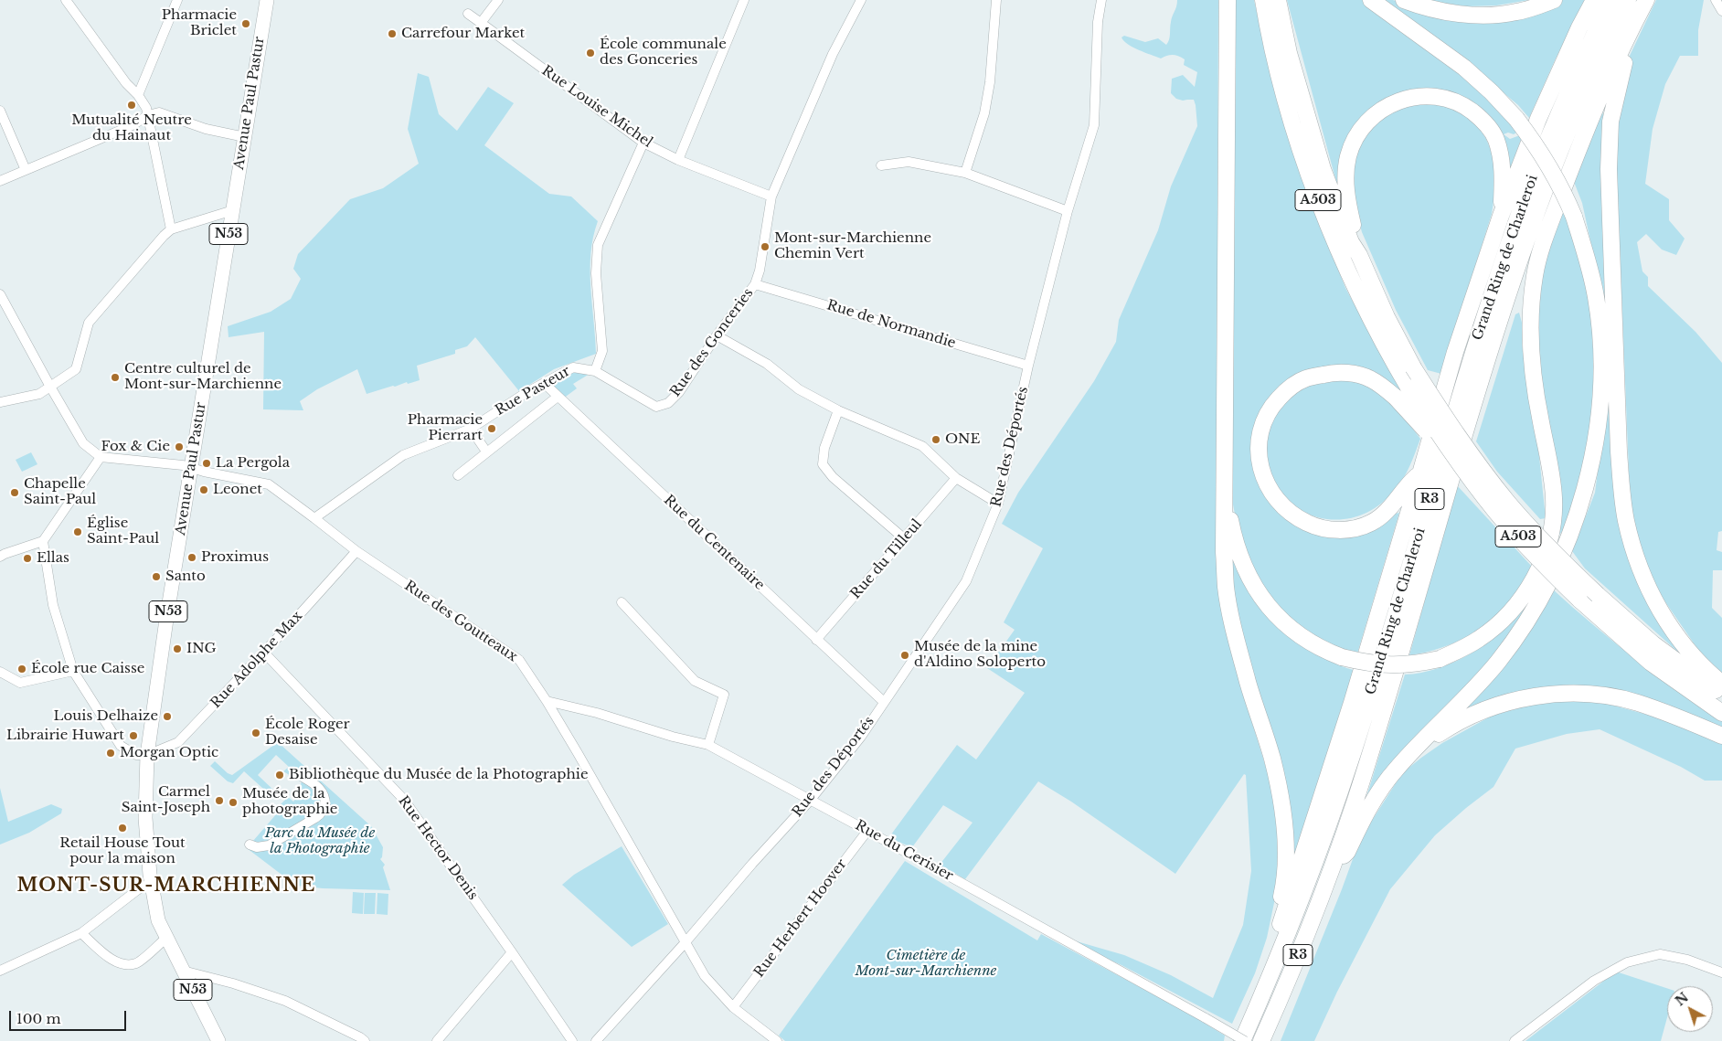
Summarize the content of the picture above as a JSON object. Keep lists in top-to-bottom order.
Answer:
{
  "streets": {
    "highway": ["A503", "Grand Ring de Charleroi", "R3"],
    "main road": ["Avenue Paul Pastur", "N53"],
    "street": [
      "Rue Louise Michel",
      "Rue de Normandie",
      "Rue des Gonceries",
      "Rue Pasteur",
      "Rue des Déportés",
      "Rue du Centenaire",
      "Rue du Tilleul",
      "Rue des Goutteaux",
      "Rue Adolphe Max",
      "Rue Hector Denis",
      "Rue du Cerisier",
      "Rue Herbert Hoover"
    ]
  },
  "crossings": [
    ["Avenue Paul Pastur", "N53"],
    ["Avenue Paul Pastur", "Rue des Goutteaux"],
    ["Avenue Paul Pastur", "Rue Adolphe Max"],
    ["Rue Louise Michel", "Rue des Gonceries"],
    ["Grand Ring de Charleroi", "Rue du Cerisier"],
    ["Rue de Normandie", "Rue des Gonceries"],
    ["Rue de Normandie", "Rue des Déportés"],
    ["Rue des Gonceries", "Rue Pasteur"],
    ["Rue Pasteur", "Rue du Centenaire"],
    ["Rue Pasteur", "Rue des Goutteaux"],
    ["Rue des Déportés", "Rue du Centenaire"],
    ["Rue des Déportés", "Rue des Goutteaux"],
    ["Rue des Déportés", "Rue du Cerisier"],
    ["Rue du Centenaire", "Rue du Tilleul"],
    ["Rue des Goutteaux", "Rue Adolphe Max"],
    ["Rue des Goutteaux", "Rue du Cerisier"],
    ["Rue des Goutteaux", "Rue Herbert Hoover"],
    ["Rue Adolphe Max", "Rue Hector Denis"],
    ["Rue du Cerisier", "Rue Herbert Hoover"]
  ],
  "districts": ["MONT-SUR-MARCHIENNE"],
  "parks": ["Parc du Musée de la Photographie", "Cimetière de Mont-sur-Marchienne"],
  "places": [
    "Pharmacie Briclet",
    "Carrefour Market",
    "École communale des Gonceries",
    "Mutualité Neutre du Hainaut",
    "Mont-sur-Marchienne Chemin Vert",
    "Centre culturel de Mont-sur-Marchienne",
    "Pharmacie Pierrart",
    "ONE",
    "Fox & Cie",
    "La Pergola",
    "Leonet",
    "Chapelle Saint-Paul",
    "Église Saint-Paul",
    "Proximus",
    "Ellas",
    "Santo",
    "ING",
    "Musée de la mine d'Aldino Soloperto",
    "École rue Caisse",
    "Louis Delhaize",
    "École Roger Desaise",
    "Librairie Huwart",
    "Morgan Optic",
    "Bibliothèque du Musée de la Photographie",
    "Carmel Saint-Joseph",
    "Musée de la photographie",
    "Retail House Tout pour la maison"
  ],
  "scale_bar": "100 m",
  "north": "top left"
}
